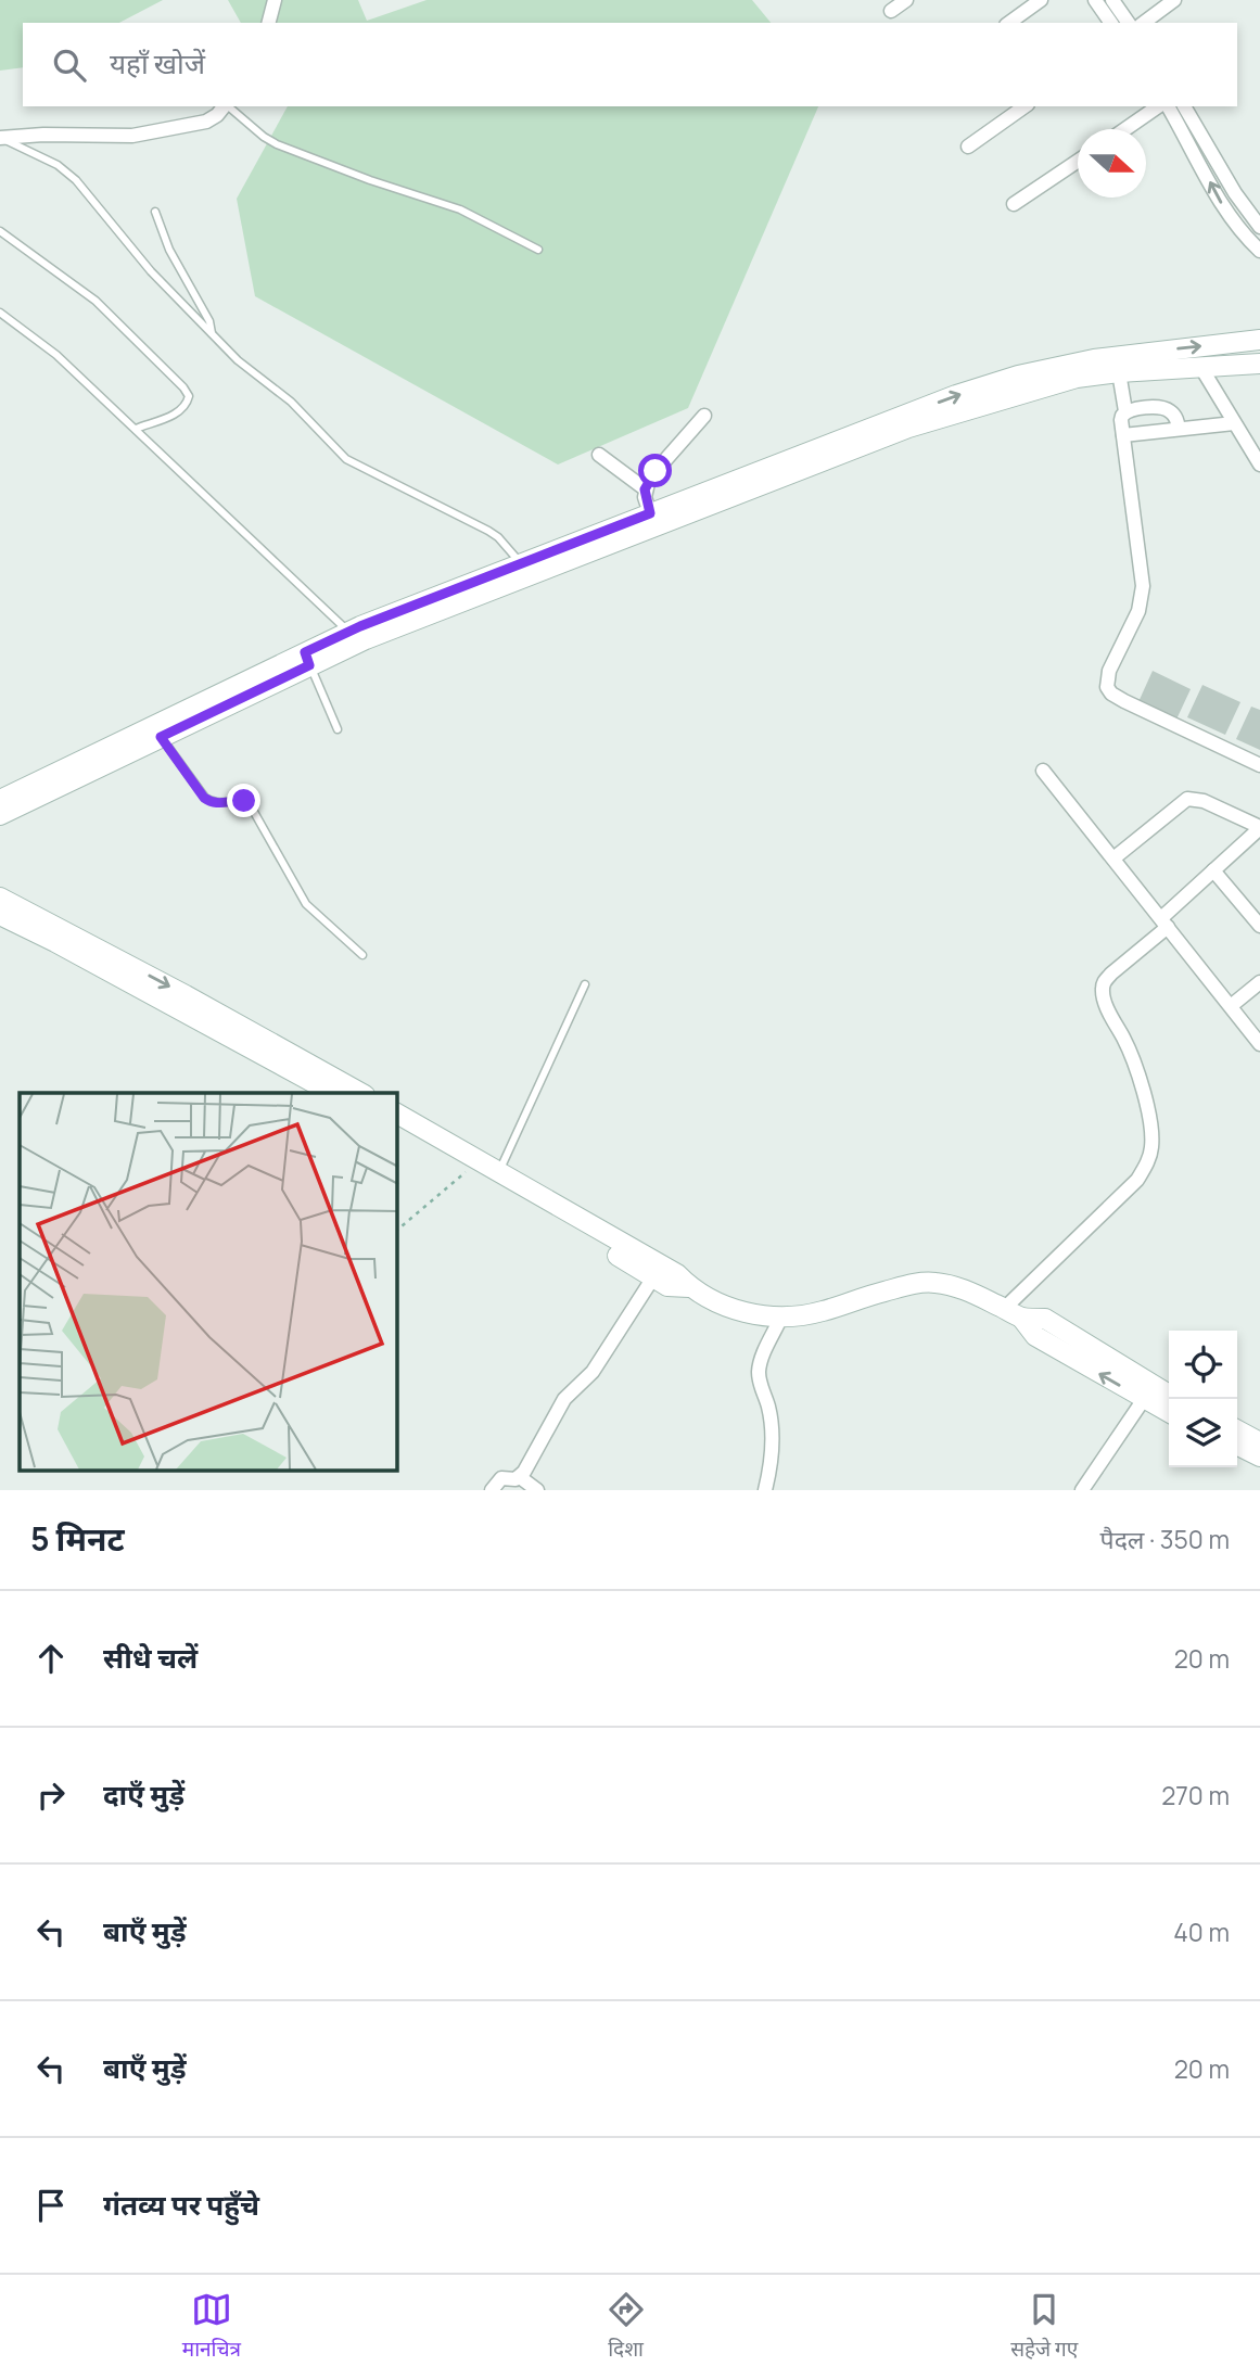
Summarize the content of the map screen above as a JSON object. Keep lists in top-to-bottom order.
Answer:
{
  "north": "right",
  "page": {
    "search": "यहाँ खोजें",
    "heading": ["5 मिनट", "पैदल · 350 m"],
    "list": [
      ["सीधे चलें", "20 m"],
      ["दाएँ मुड़ें", "270 m"],
      ["बाएँ मुड़ें", "40 m"],
      ["बाएँ मुड़ें", "20 m"],
      "गंतव्य पर पहुँचे"
    ],
    "nav": ["मानचित्र", "दिशा", "सहेजे गए"]
  }
}
